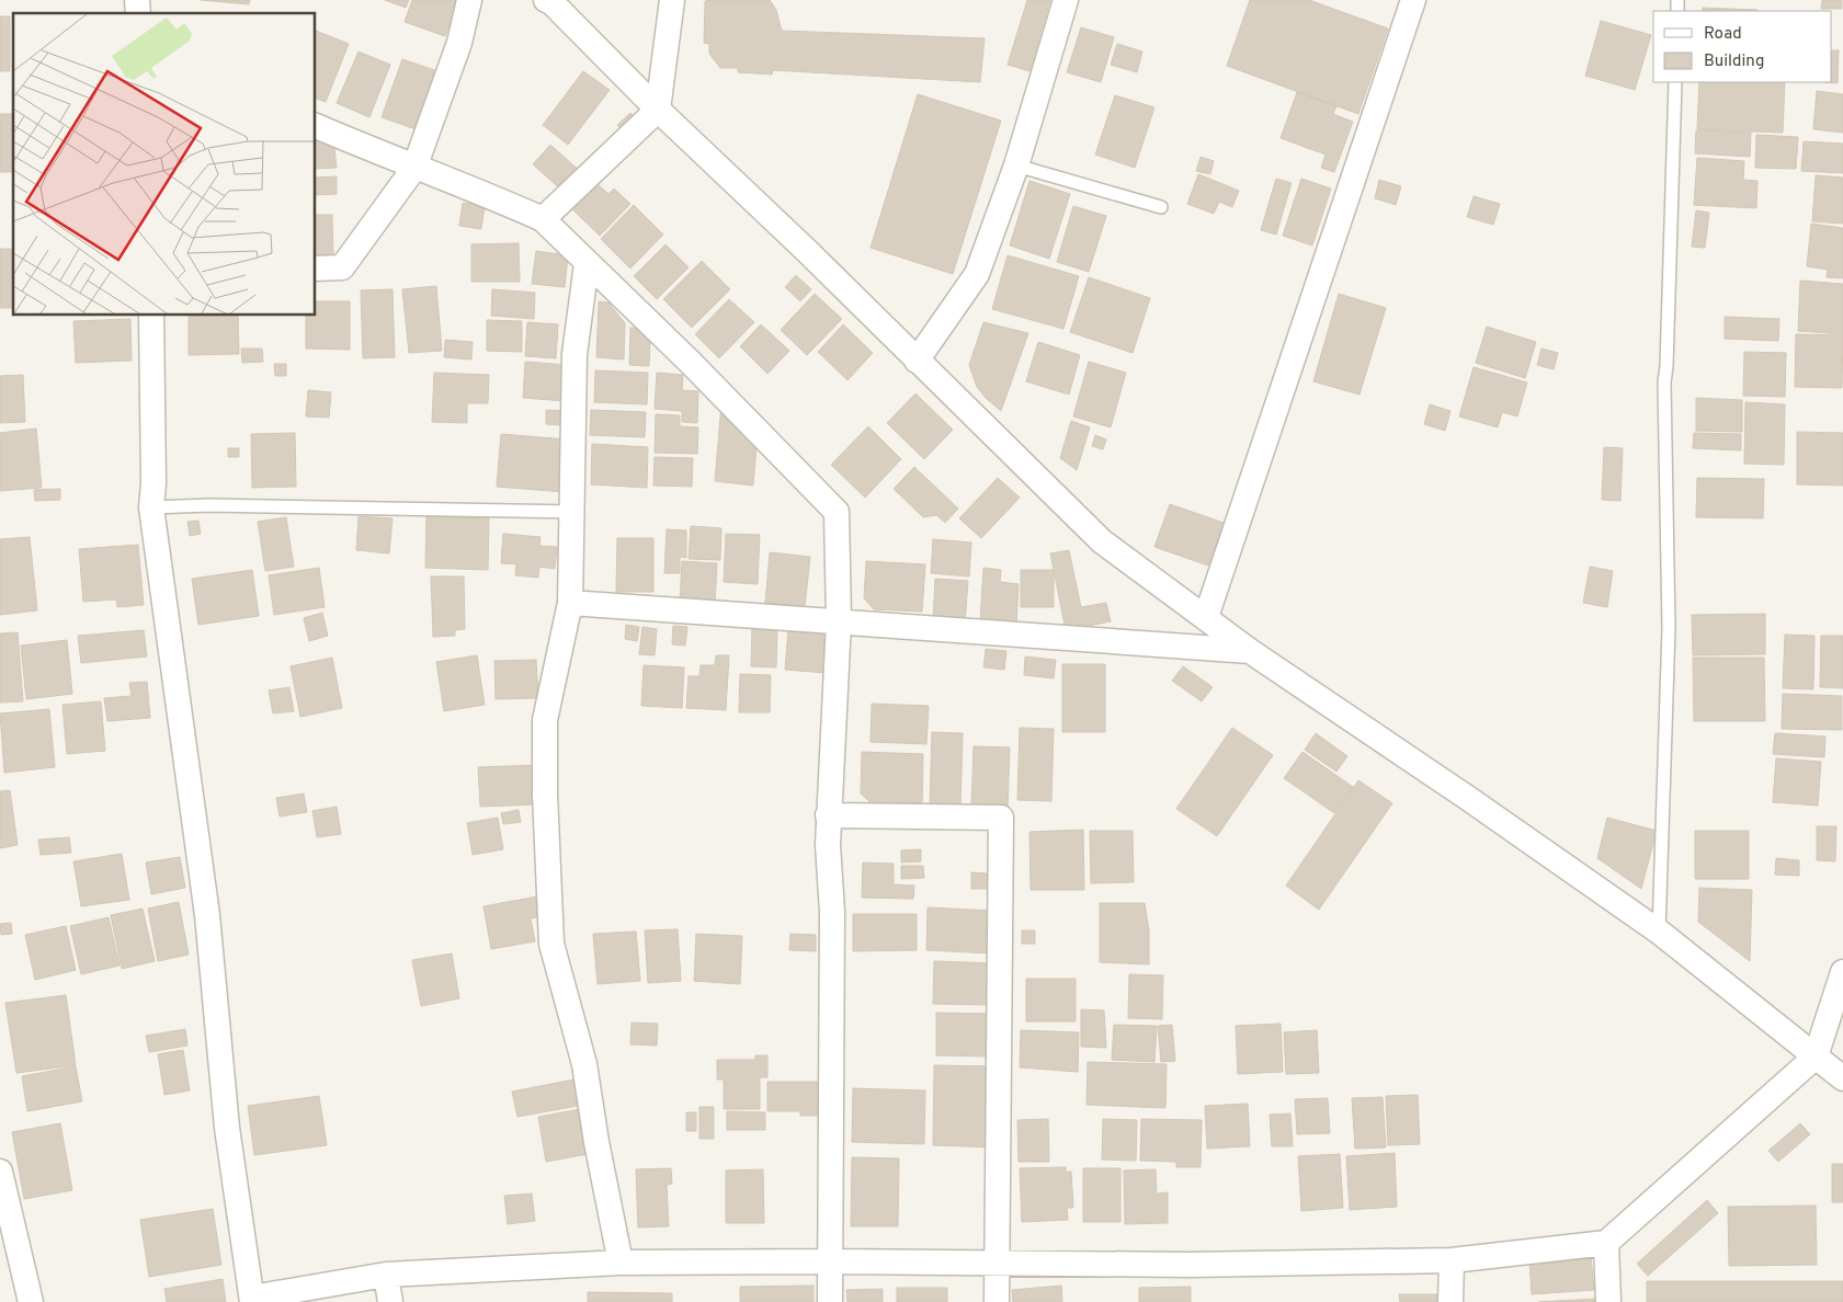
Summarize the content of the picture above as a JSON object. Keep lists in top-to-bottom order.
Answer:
{
  "legend": ["Road", "Building"]
}
